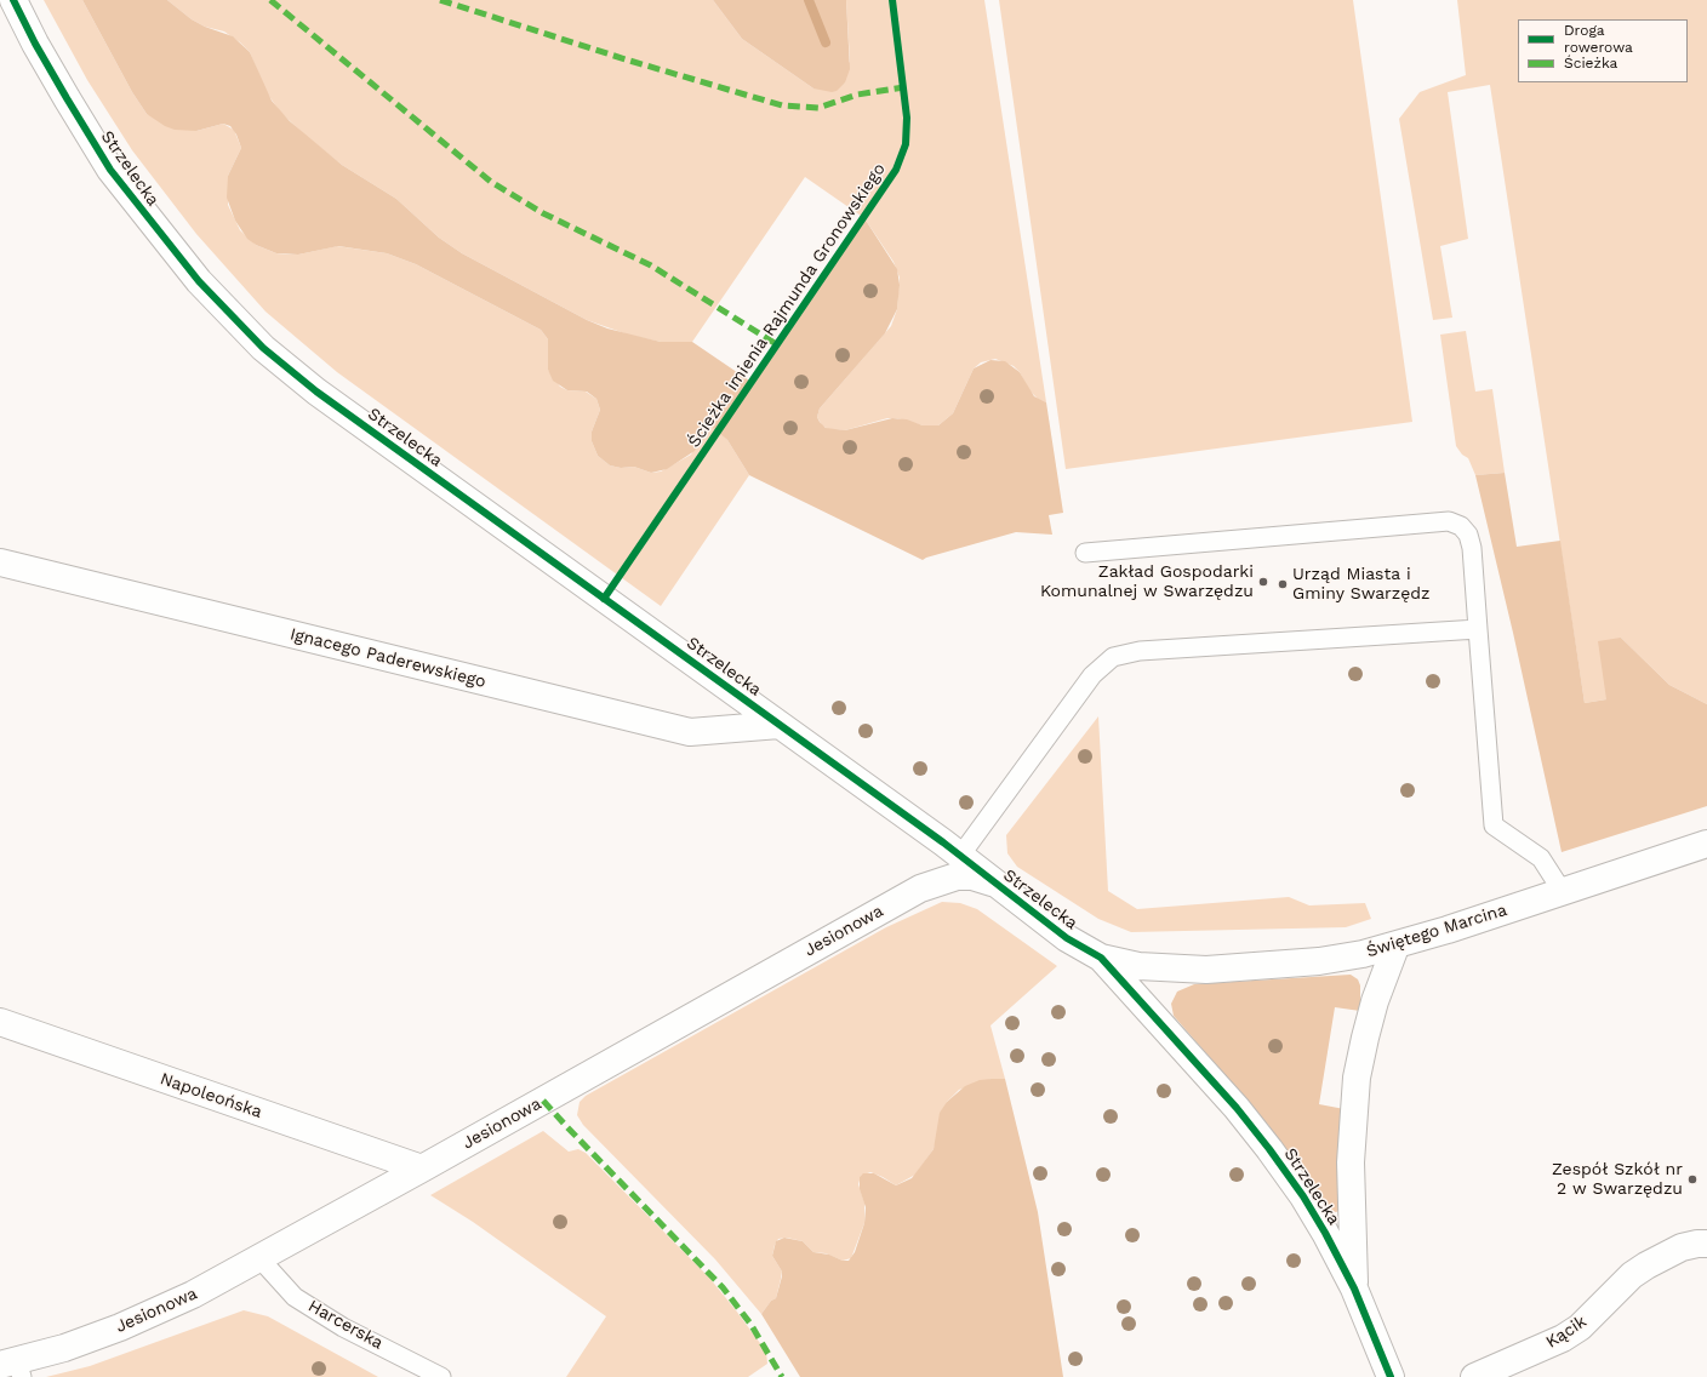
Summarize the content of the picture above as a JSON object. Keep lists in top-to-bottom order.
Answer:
{
  "streets": {
    "street": [
      "Strzelecka",
      "Ignacego Paderewskiego",
      "Jesionowa",
      "Świętego Marcina",
      "Napoleońska",
      "Kącik"
    ],
    "lane": ["Harcerska"],
    "cycle path": ["Ścieżka imienia Rajmunda Gronowskiego"]
  },
  "crossings": [
    ["Strzelecka", "Ignacego Paderewskiego"],
    ["Strzelecka", "Jesionowa"],
    ["Strzelecka", "Świętego Marcina"],
    ["Jesionowa", "Napoleońska"],
    ["Jesionowa", "Harcerska"]
  ],
  "places": ["Zakład Gospodarki Komunalnej w Swarzędzu", "Urząd Miasta i Gminy Swarzędz", "Zespół Szkół nr 2 w Swarzędzu"],
  "legend": ["Droga rowerowa", "Ścieżka"]
}
